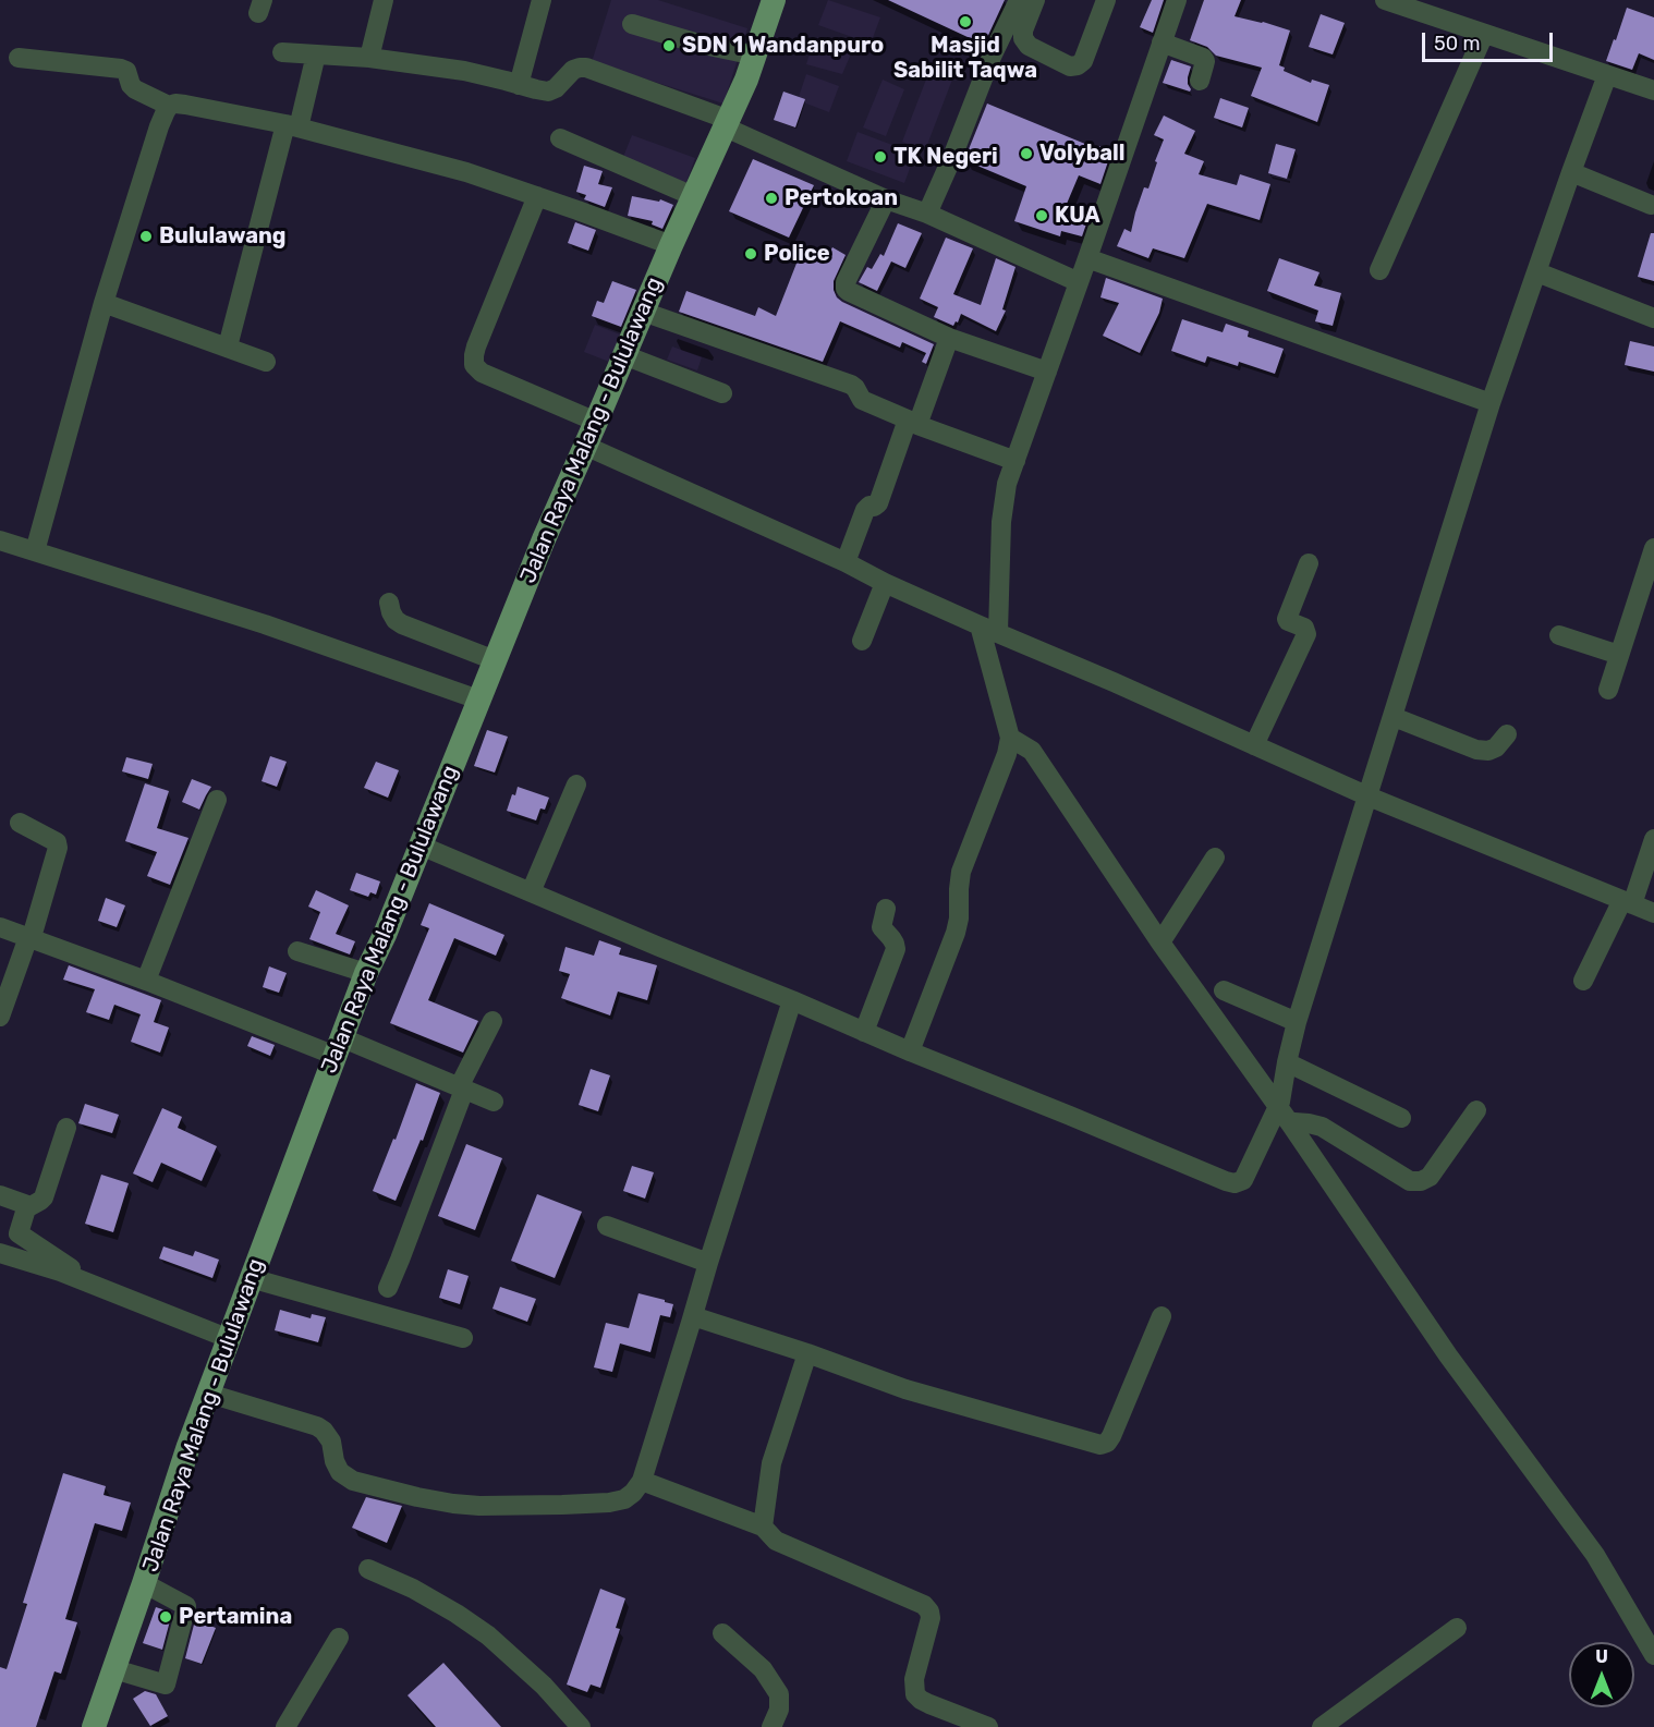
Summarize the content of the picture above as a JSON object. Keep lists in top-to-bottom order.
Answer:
{
  "streets": {
    "main road": ["Jalan Raya Malang - Bululawang"]
  },
  "places": [
    "Masjid Sabilit Taqwa",
    "SDN 1 Wandanpuro",
    "Volyball",
    "TK Negeri",
    "Pertokoan",
    "KUA",
    "Bululawang",
    "Police",
    "Pertamina"
  ],
  "scale_bar": "50 m",
  "north": "top"
}
